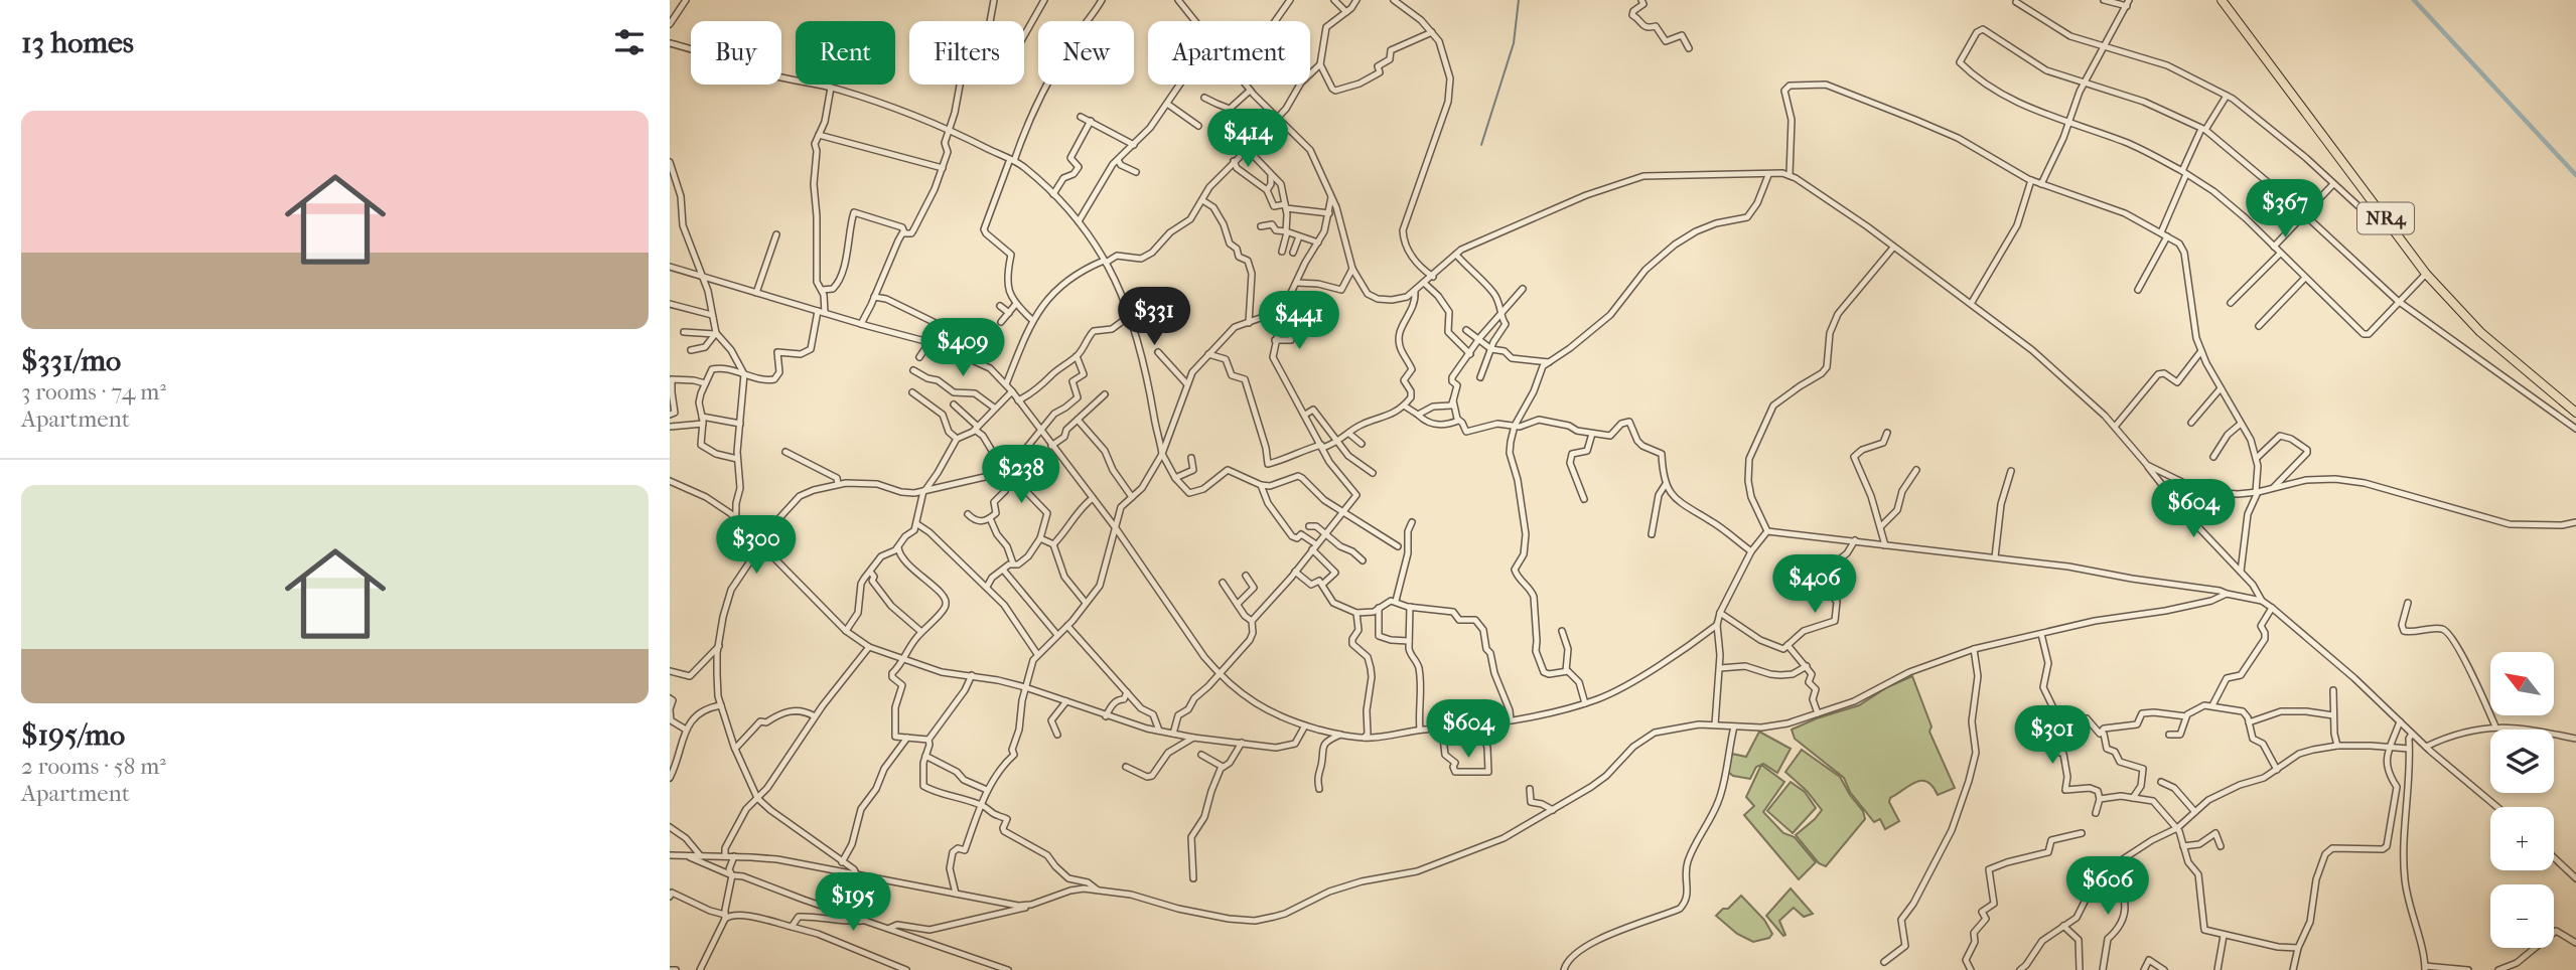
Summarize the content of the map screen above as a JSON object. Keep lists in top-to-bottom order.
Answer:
{
  "streets": {
    "highway": ["NR4"]
  },
  "north": "top left",
  "page": {
    "heading": "13 homes",
    "chip": [
      "Buy",
      "Rent",
      "Filters",
      "New",
      "Apartment"
    ],
    "list": [
      {
        "name": "$331/mo",
        "note": "3 rooms · 74 m² · Apartment"
      },
      {
        "name": "$195/mo",
        "note": "2 rooms · 58 m² · Apartment"
      }
    ],
    "price": [
      "$414",
      "$367",
      "$331",
      "$441",
      "$409",
      "$238",
      "$604",
      "$300",
      "$406",
      "$604",
      "$301",
      "$606",
      "$195"
    ],
    "map_buttons": ["+", "−"]
  }
}
